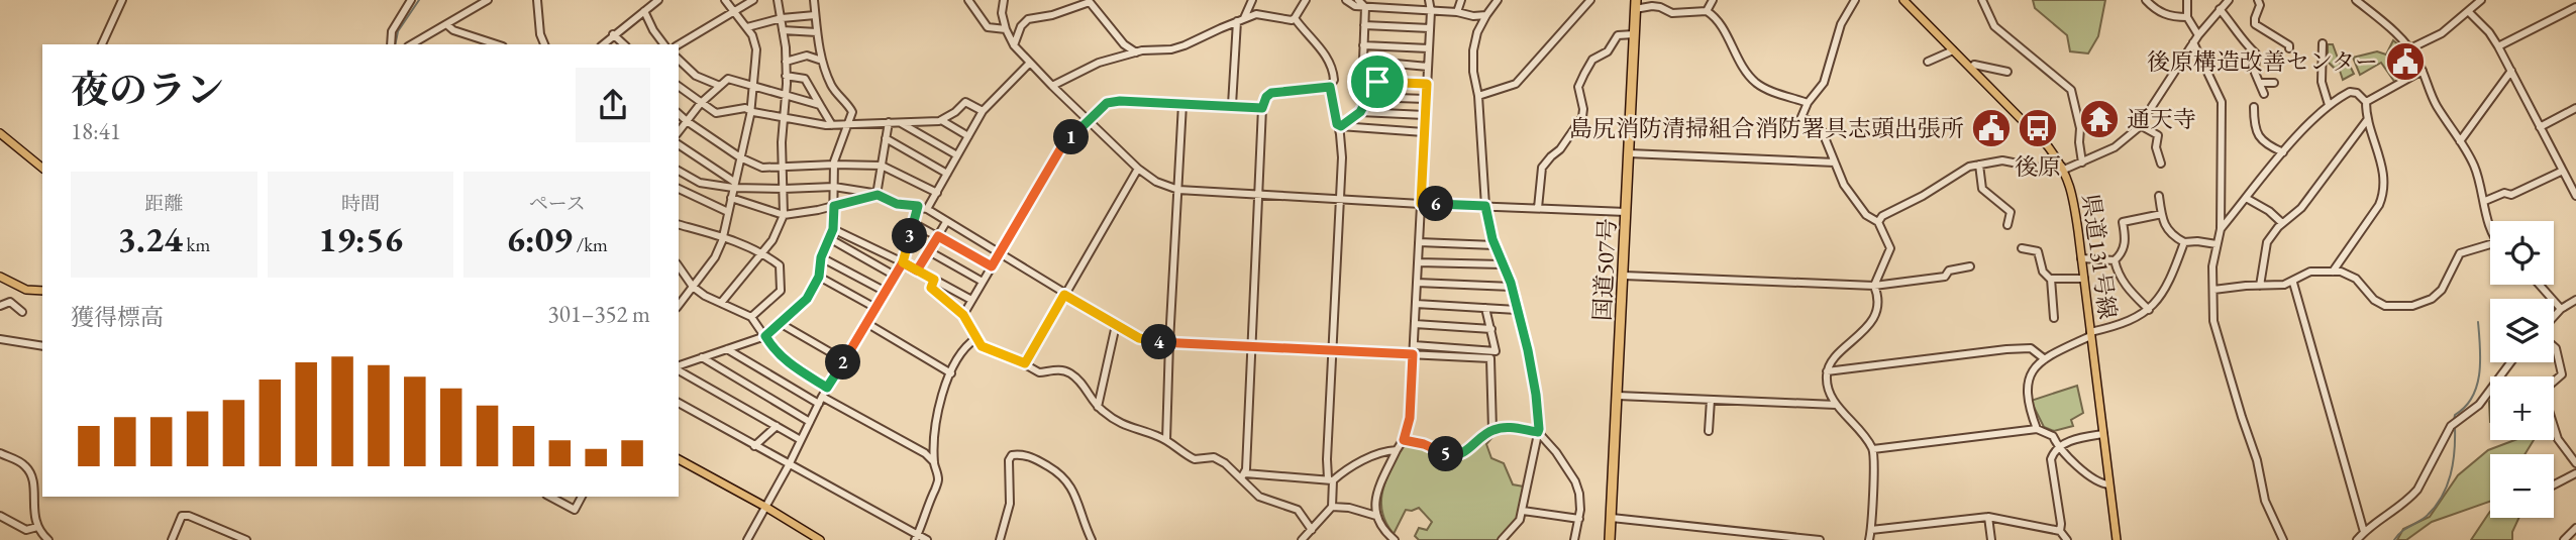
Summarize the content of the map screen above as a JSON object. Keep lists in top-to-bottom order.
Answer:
{
  "streets": {
    "highway": ["国道507号"],
    "main road": ["県道131号線"]
  },
  "places": {
    "public building": ["後原構造改善センター", "島尻消防清掃組合消防署具志頭出張所"],
    "temple": ["通天寺"],
    "bus stop": ["後原"]
  },
  "page": {
    "heading": ["夜のラン", "18:41"],
    "pins": [
      "1",
      "6",
      "3",
      "4",
      "2",
      "5"
    ],
    "stats": [
      ["距離", "3.24 km"],
      ["時間", "19:56"],
      ["ペース", "6:09 /km"]
    ],
    "map_buttons": ["+", "−"],
    "chart": ["獲得標高", "301–352 m"]
  }
}
